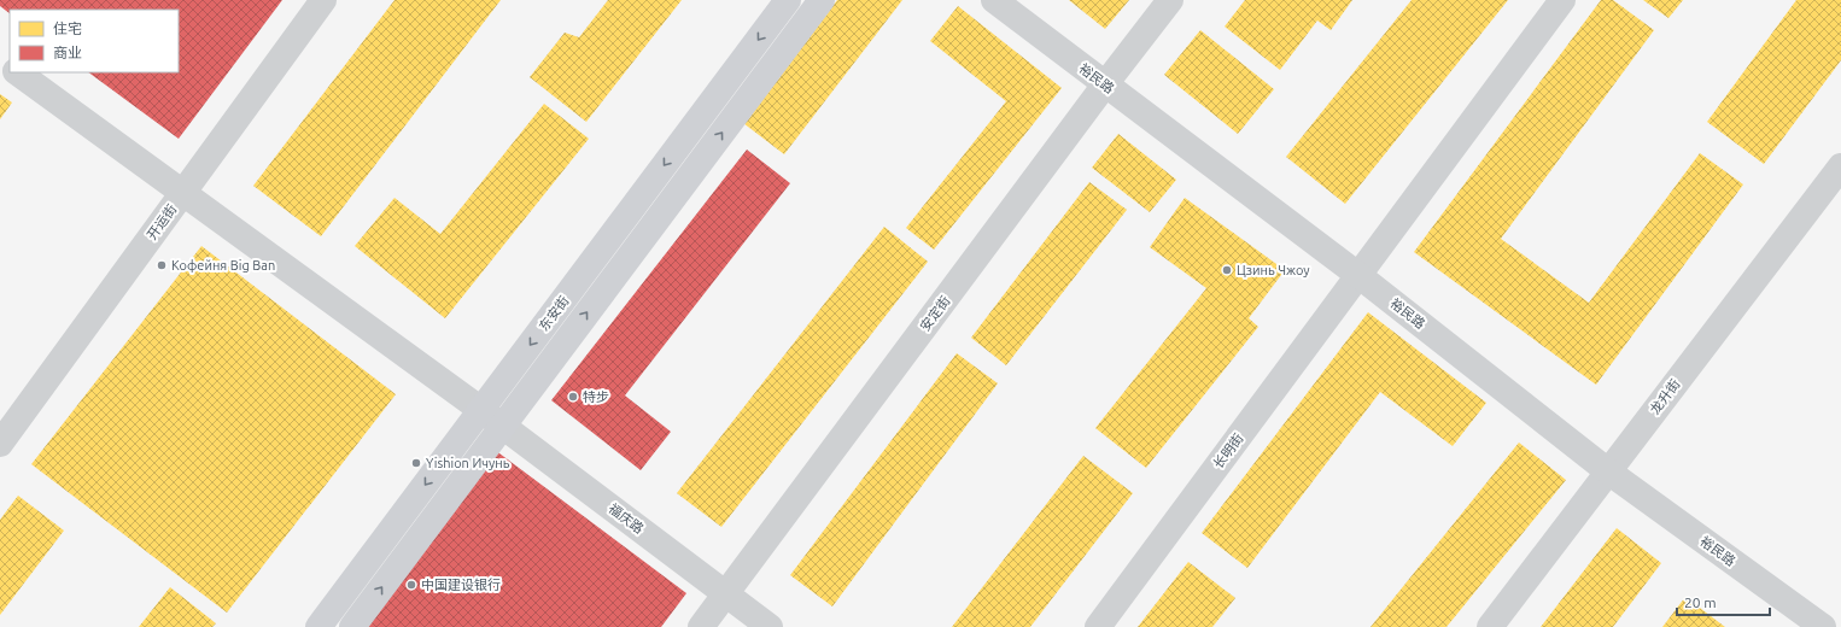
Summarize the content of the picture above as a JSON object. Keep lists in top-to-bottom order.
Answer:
{
  "streets": {
    "main road": ["东安街"],
    "street": [
      "裕民路",
      "开运街",
      "安定街",
      "龙升街",
      "长明街",
      "福庆路"
    ]
  },
  "crossings": [
    ["裕民路", "安定街"],
    ["裕民路", "龙升街"],
    ["裕民路", "长明街"],
    ["开运街", "福庆路"],
    ["东安街", "福庆路"],
    ["安定街", "福庆路"]
  ],
  "places": [
    "Кофейня Big Ban",
    "Цзинь Чжоу",
    "特步",
    "Yishion Ичунь",
    "中国建设银行"
  ],
  "legend": ["住宅", "商业"],
  "scale_bar": "20 m"
}
